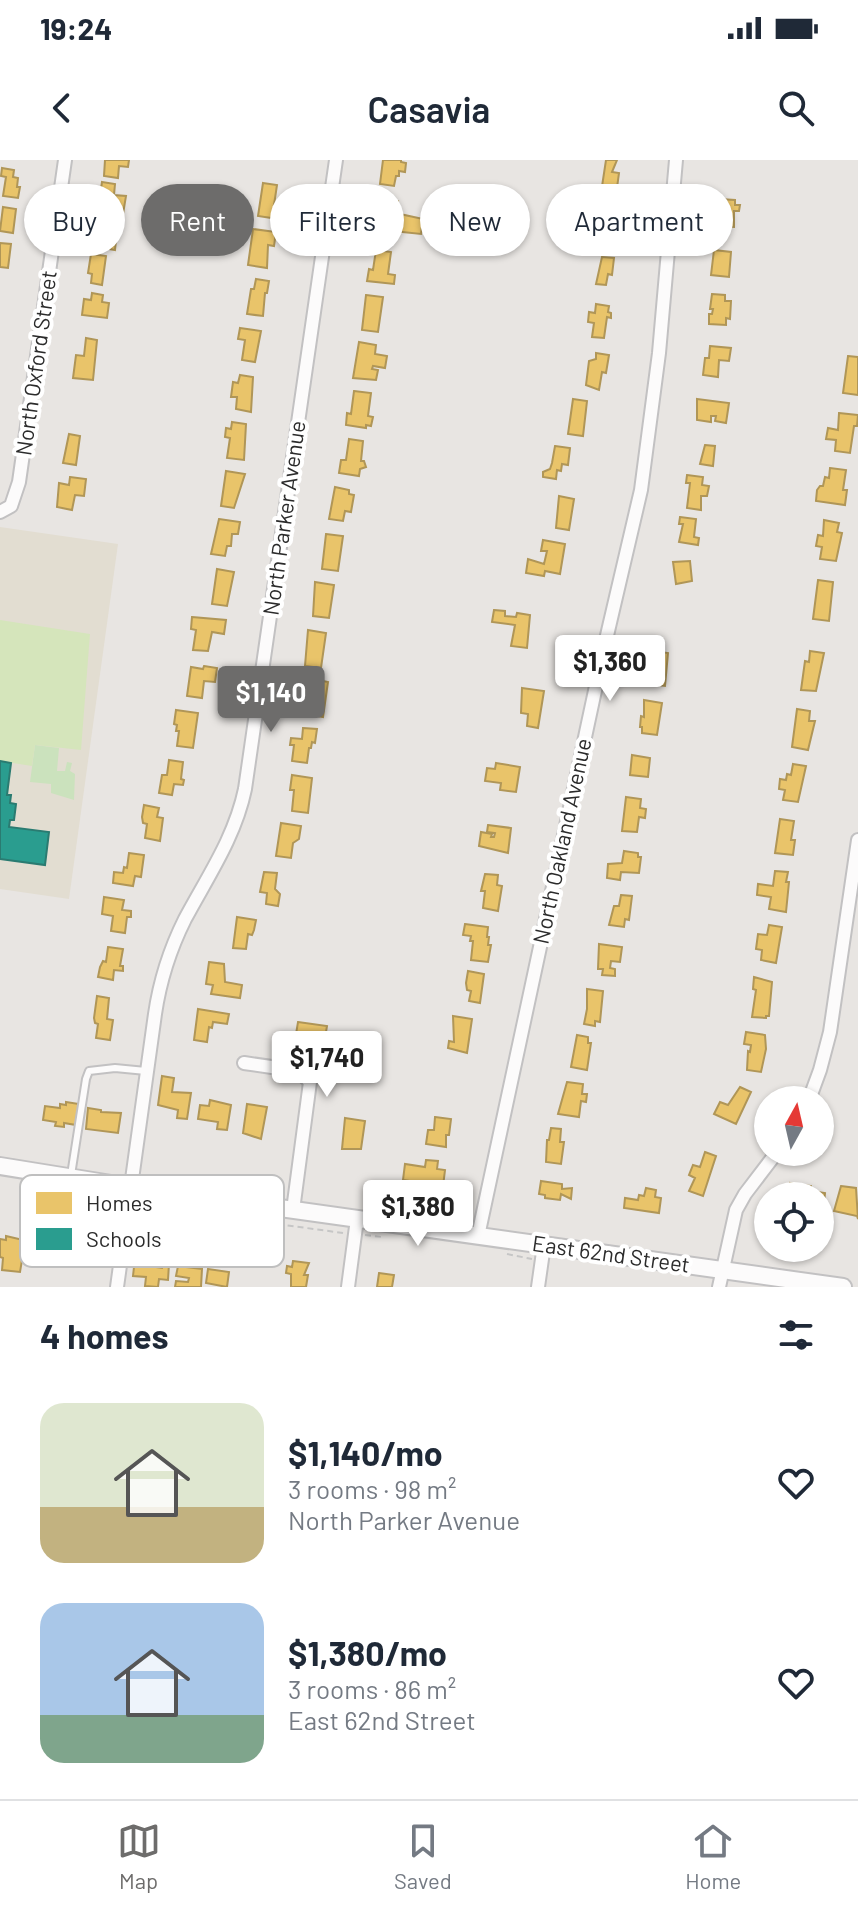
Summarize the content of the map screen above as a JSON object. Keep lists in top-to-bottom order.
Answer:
{
  "streets": {
    "street": [
      "North Oxford Street",
      "North Parker Avenue",
      "North Oakland Avenue",
      "East 62nd Street"
    ]
  },
  "crossings": [
    ["North Oakland Avenue", "East 62nd Street"]
  ],
  "legend": ["Homes", "Schools"],
  "north": "top",
  "page": {
    "status": "19:24",
    "header": "Casavia",
    "chip": [
      "Buy",
      "Rent",
      "Filters",
      "New",
      "Apartment"
    ],
    "price": [
      "$1,360",
      "$1,140",
      "$1,740",
      "$1,380"
    ],
    "heading": "4 homes",
    "list": [
      {
        "name": "$1,140/mo",
        "note": "3 rooms · 98 m² · North Parker Avenue"
      },
      {
        "name": "$1,380/mo",
        "note": "3 rooms · 86 m² · East 62nd Street"
      }
    ],
    "tabs": ["Map", "Saved", "Home"]
  }
}
